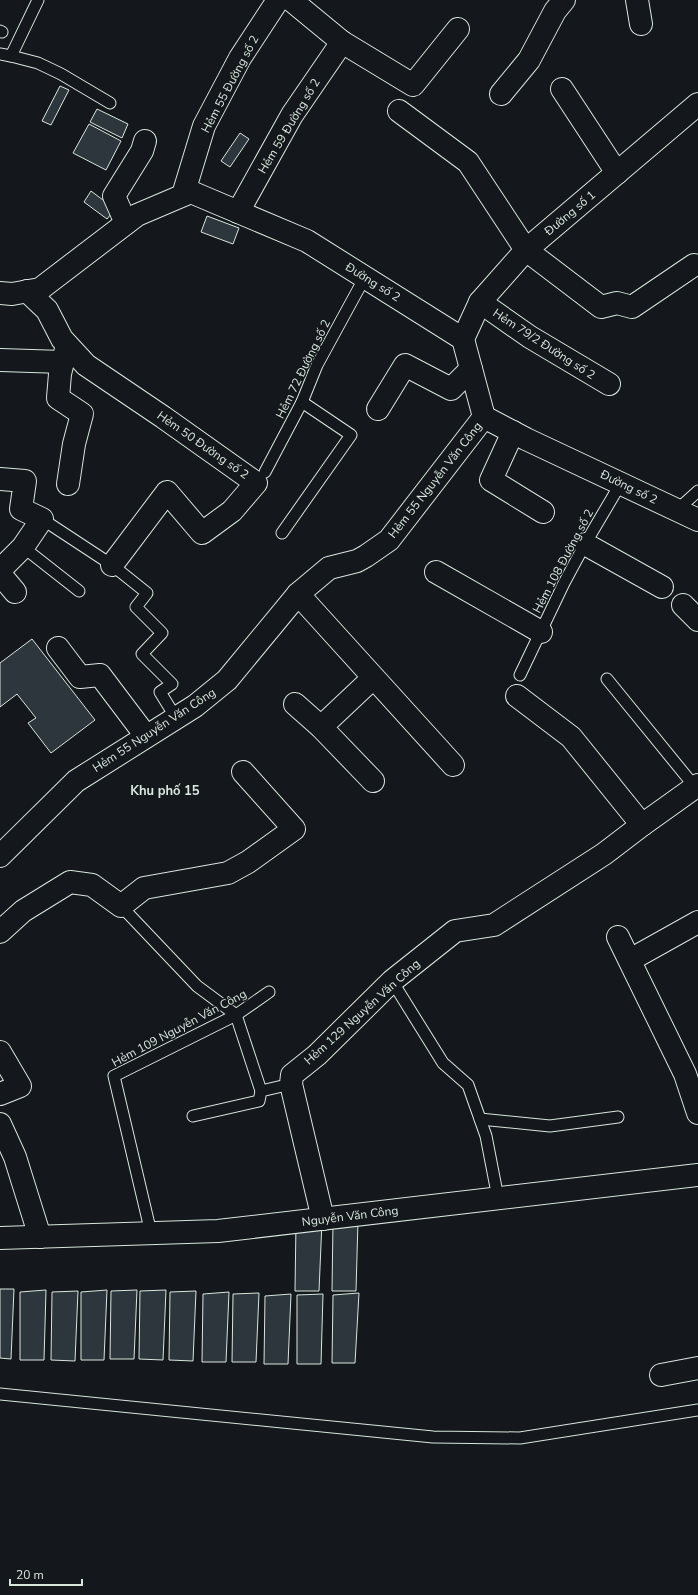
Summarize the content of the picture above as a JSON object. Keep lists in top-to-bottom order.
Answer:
{
  "streets": {
    "street": [
      "Hẻm 55 Đường số 2",
      "Hẻm 59 Đường số 2",
      "Đường số 1",
      "Đường số 2",
      "Hẻm 79/2 Đường số 2",
      "Hẻm 50 Đường số 2",
      "Hẻm 55 Nguyễn Văn Công",
      "Hẻm 129 Nguyễn Văn Công",
      "Nguyễn Văn Công"
    ],
    "lane": ["Hẻm 72 Đường số 2", "Hẻm 108 Đường số 2", "Hẻm 109 Nguyễn Văn Công"]
  },
  "crossings": [
    ["Hẻm 55 Đường số 2", "Đường số 2"],
    ["Hẻm 59 Đường số 2", "Đường số 2"],
    ["Đường số 1", "Đường số 2"],
    ["Đường số 1", "Hẻm 79/2 Đường số 2"],
    ["Đường số 2", "Hẻm 72 Đường số 2"],
    ["Đường số 2", "Hẻm 50 Đường số 2"],
    ["Đường số 2", "Hẻm 55 Nguyễn Văn Công"],
    ["Đường số 2", "Hẻm 108 Đường số 2"],
    ["Hẻm 109 Nguyễn Văn Công", "Nguyễn Văn Công"]
  ],
  "districts": ["Khu phố 15"],
  "scale_bar": "20 m"
}
